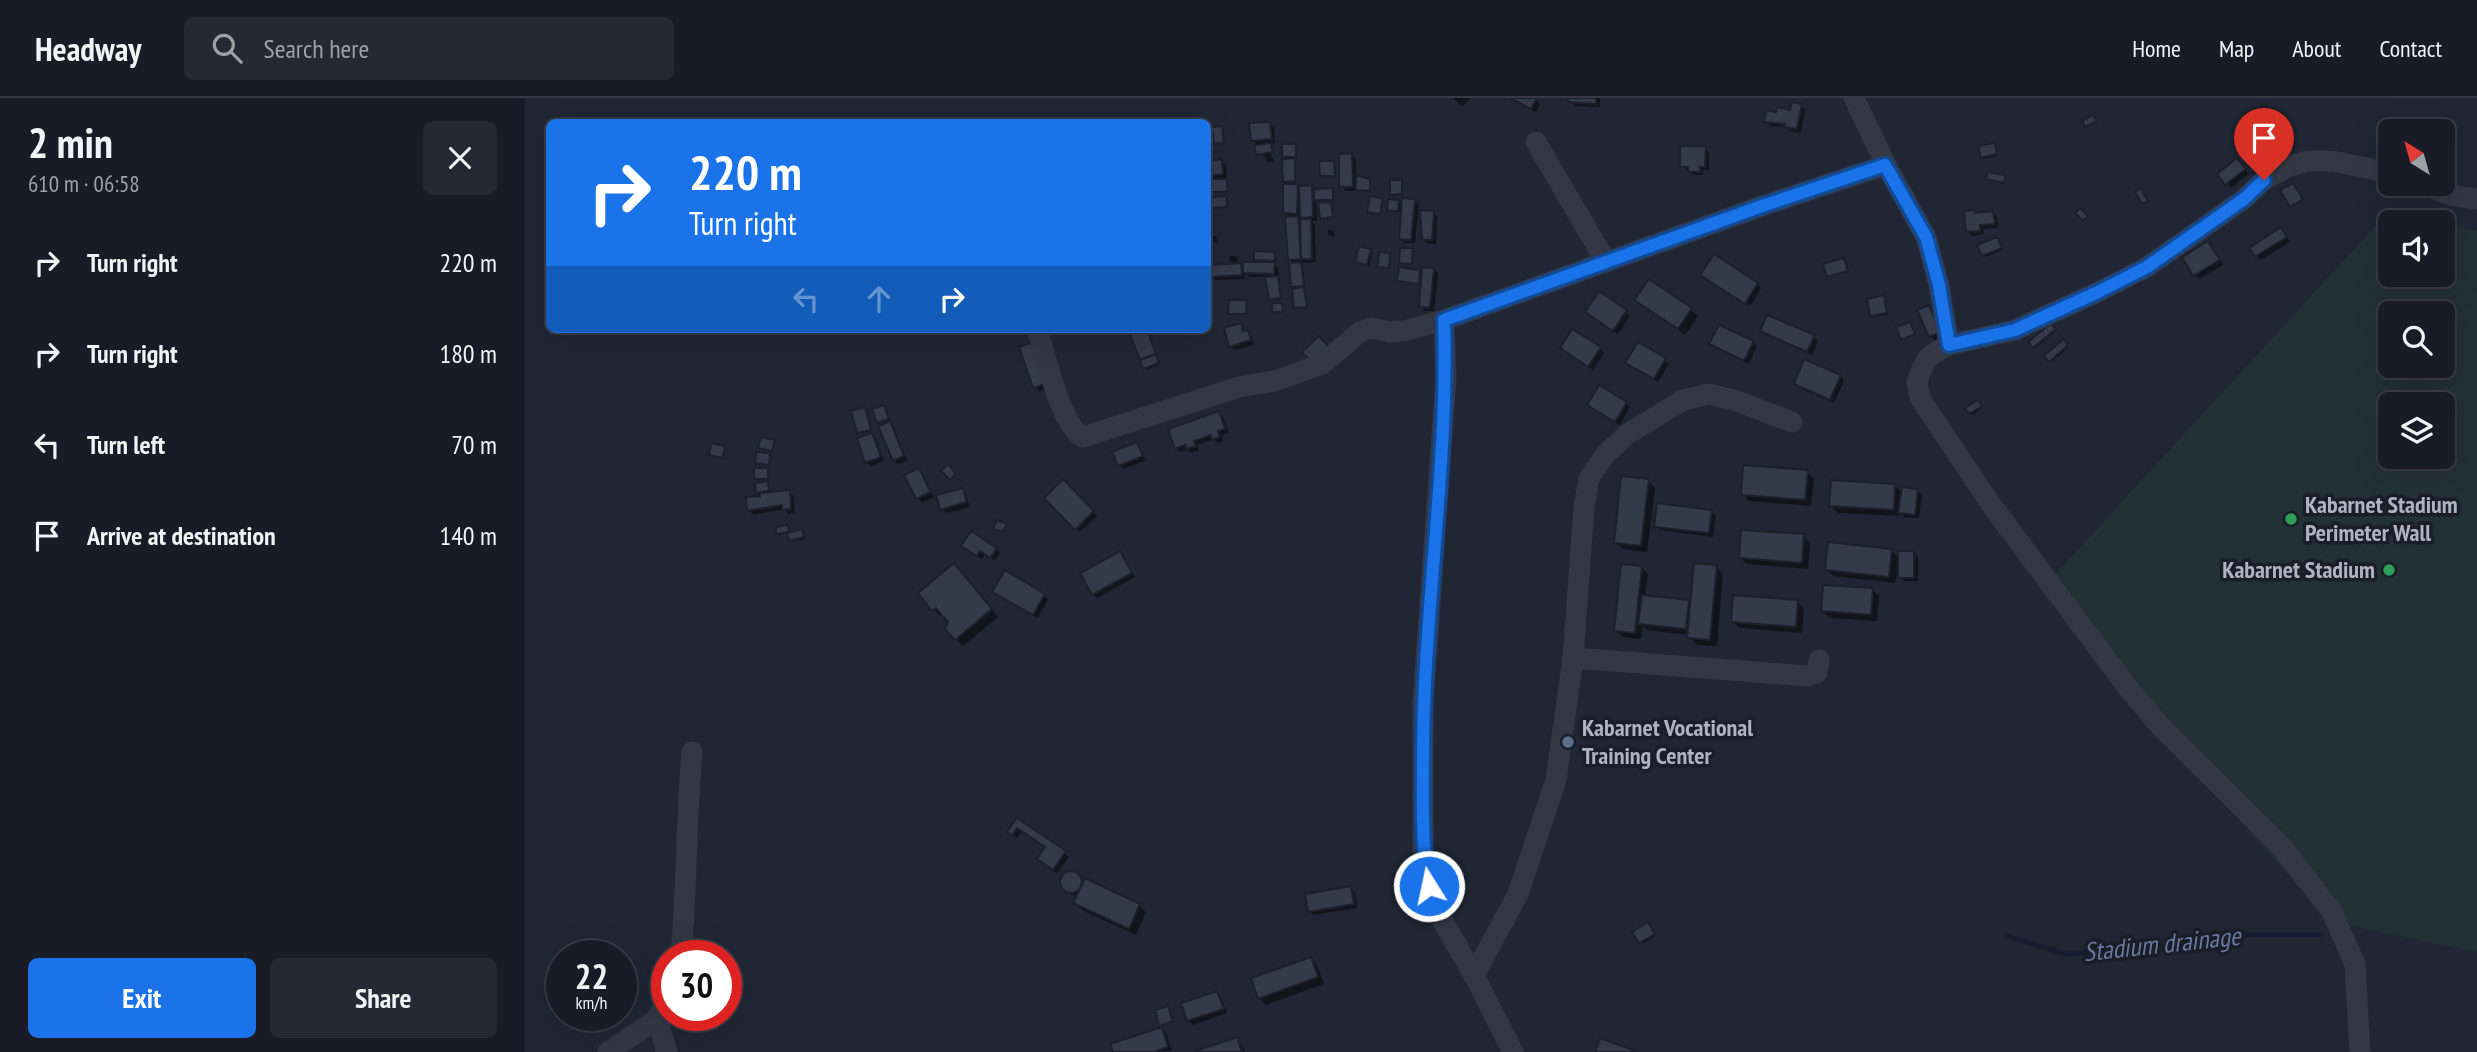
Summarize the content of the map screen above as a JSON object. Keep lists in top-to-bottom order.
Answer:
{
  "water": ["Stadium drainage"],
  "places": ["Kabarnet Stadium Perimeter Wall", "Kabarnet Stadium", "Kabarnet Vocational Training Center"],
  "north": "top left",
  "page": {
    "header": "Headway",
    "search": "Search here",
    "nav": [
      "Home",
      "Map",
      "About",
      "Contact"
    ],
    "heading": ["2 min", "610 m · 06:58"],
    "turn": ["220 m", "Turn right"],
    "list": [
      {
        "name": "Turn right",
        "value": "220 m"
      },
      {
        "name": "Turn right",
        "value": "180 m"
      },
      {
        "name": "Turn left",
        "value": "70 m"
      },
      {
        "name": "Arrive at destination",
        "value": "140 m"
      }
    ],
    "speed": "22 km/h",
    "limit": "30",
    "buttons": ["Exit", "Share"]
  }
}
